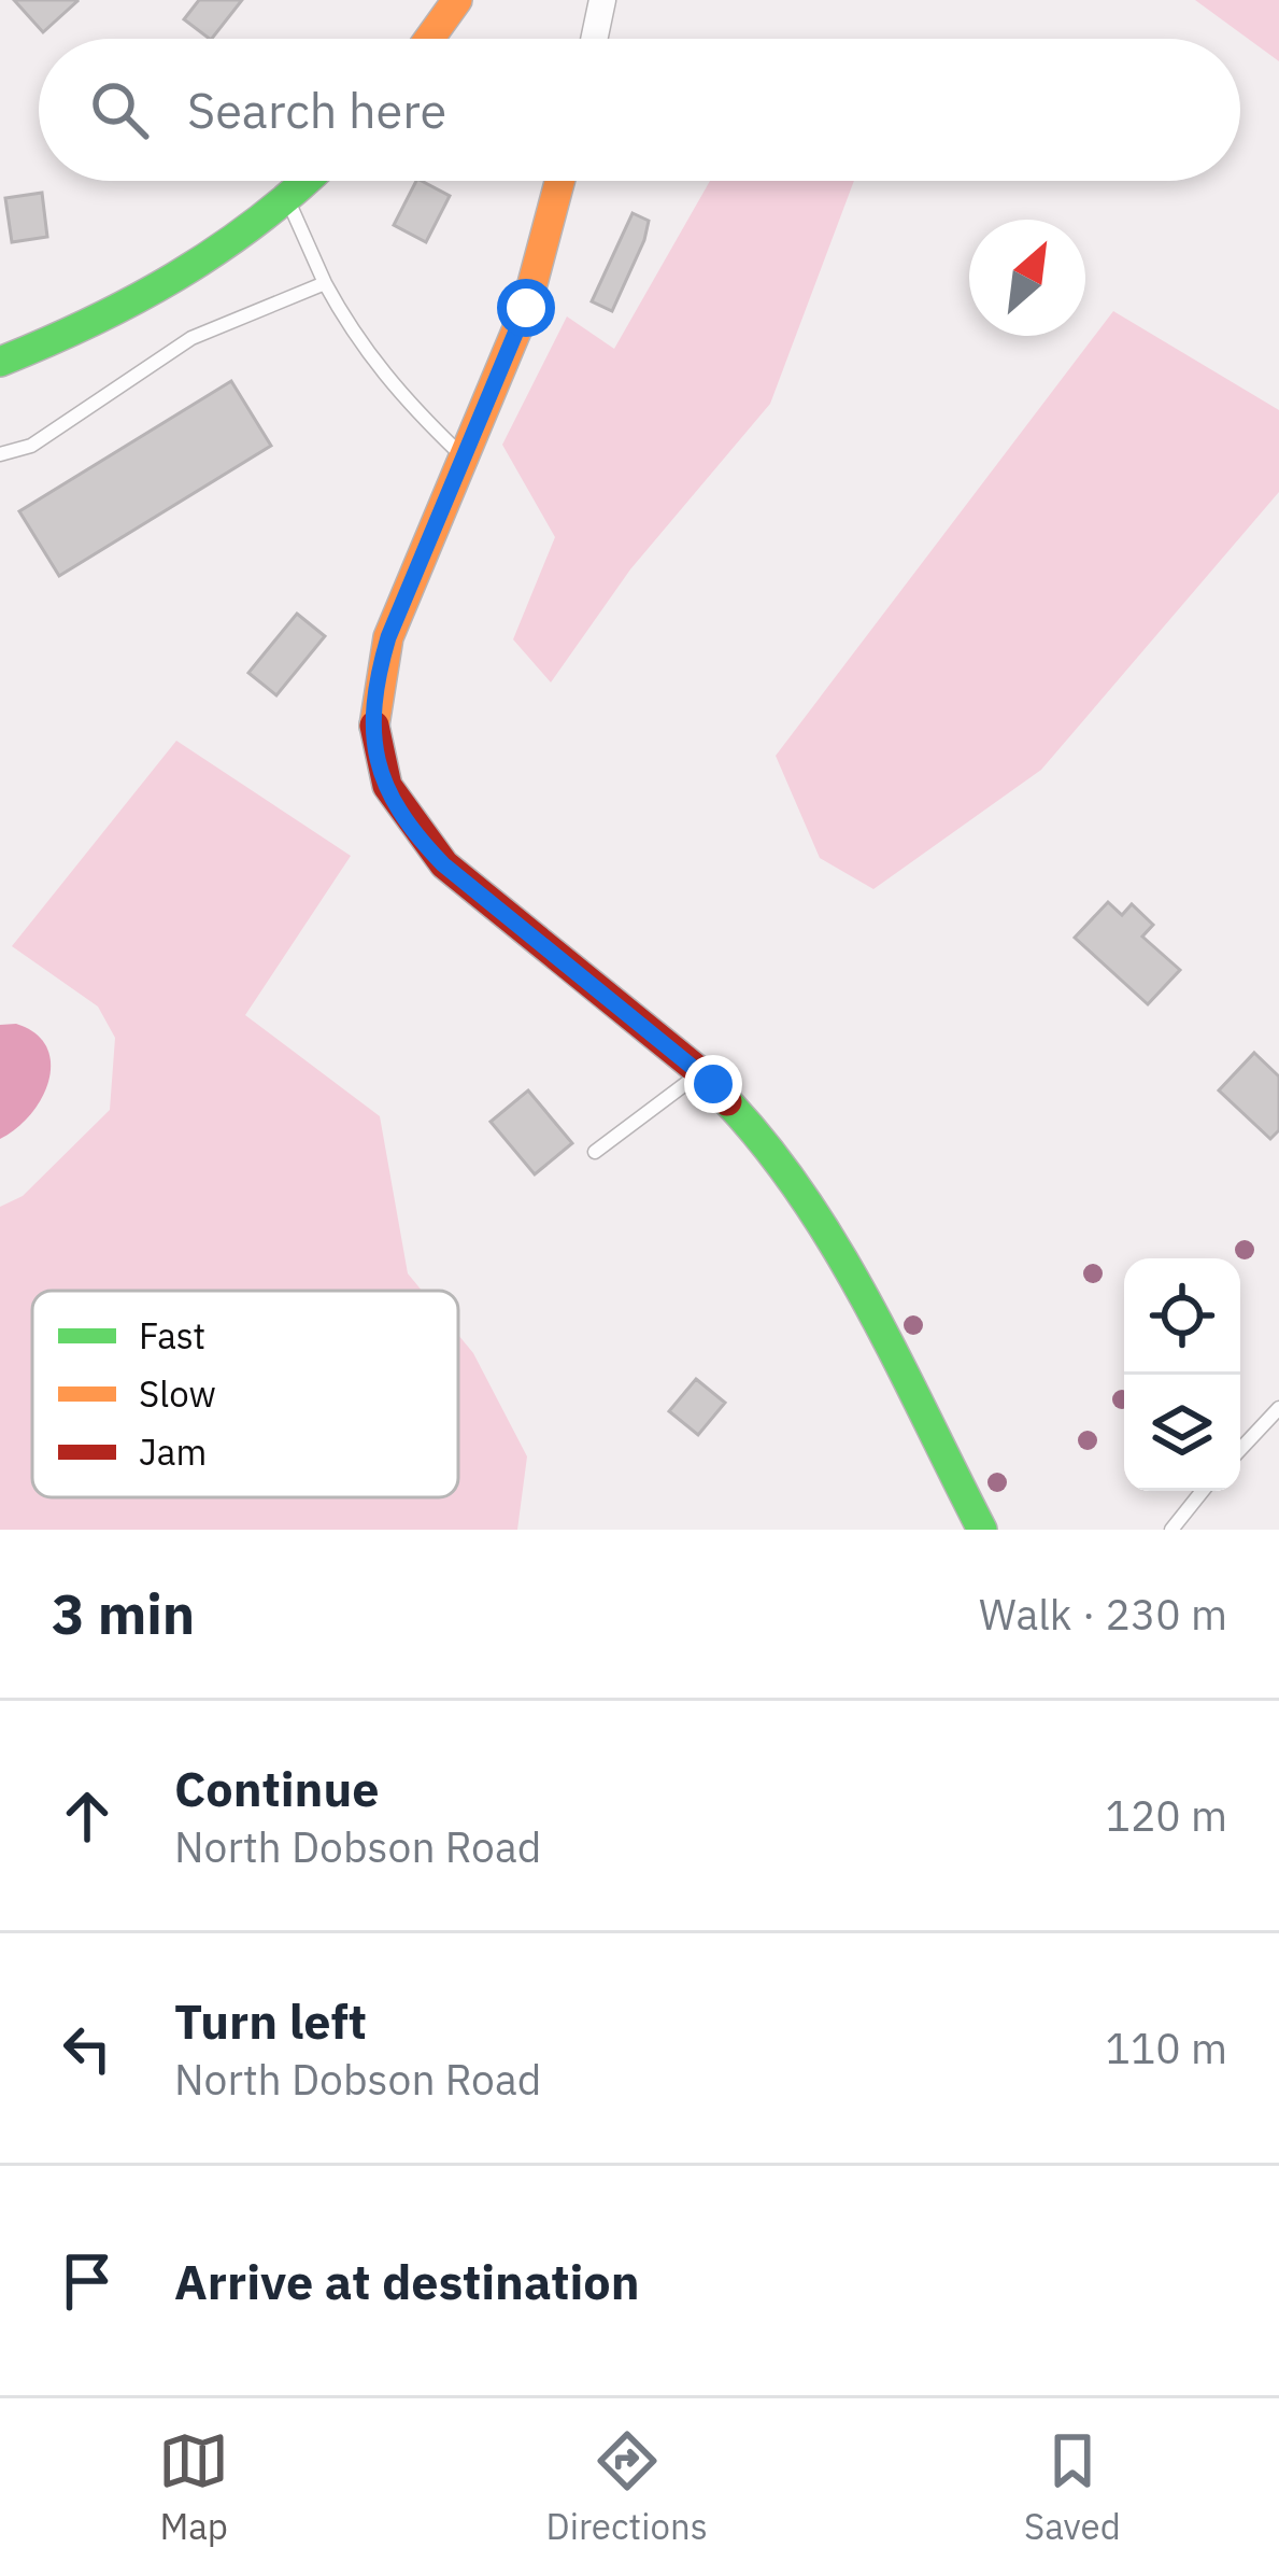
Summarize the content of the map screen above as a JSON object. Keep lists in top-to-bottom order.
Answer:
{
  "legend": ["Fast", "Slow", "Jam"],
  "north": "top right",
  "page": {
    "search": "Search here",
    "heading": ["3 min", "Walk · 230 m"],
    "list": [
      ["Continue", "North Dobson Road", "120 m"],
      ["Turn left", "North Dobson Road", "110 m"],
      "Arrive at destination"
    ],
    "nav": ["Map", "Directions", "Saved"]
  }
}
